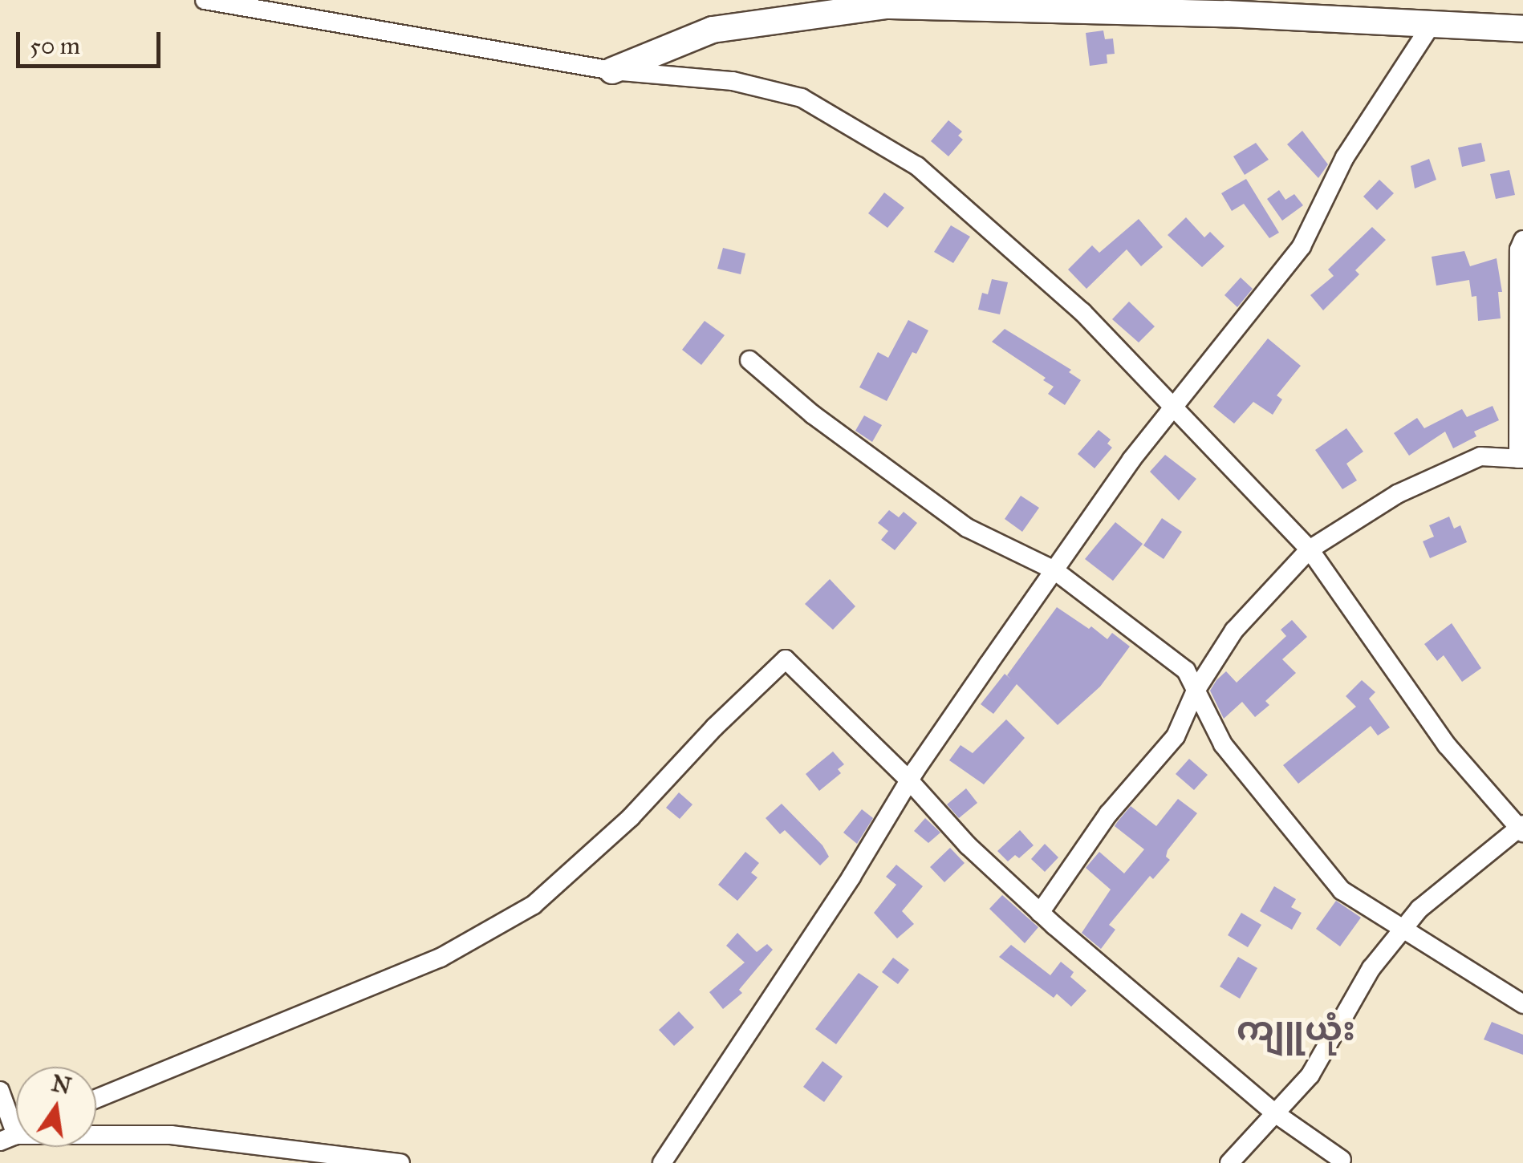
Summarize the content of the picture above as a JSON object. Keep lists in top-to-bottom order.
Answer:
{
  "districts": ["ကျူယုံး"],
  "scale_bar": "50 m",
  "north": "top"
}
